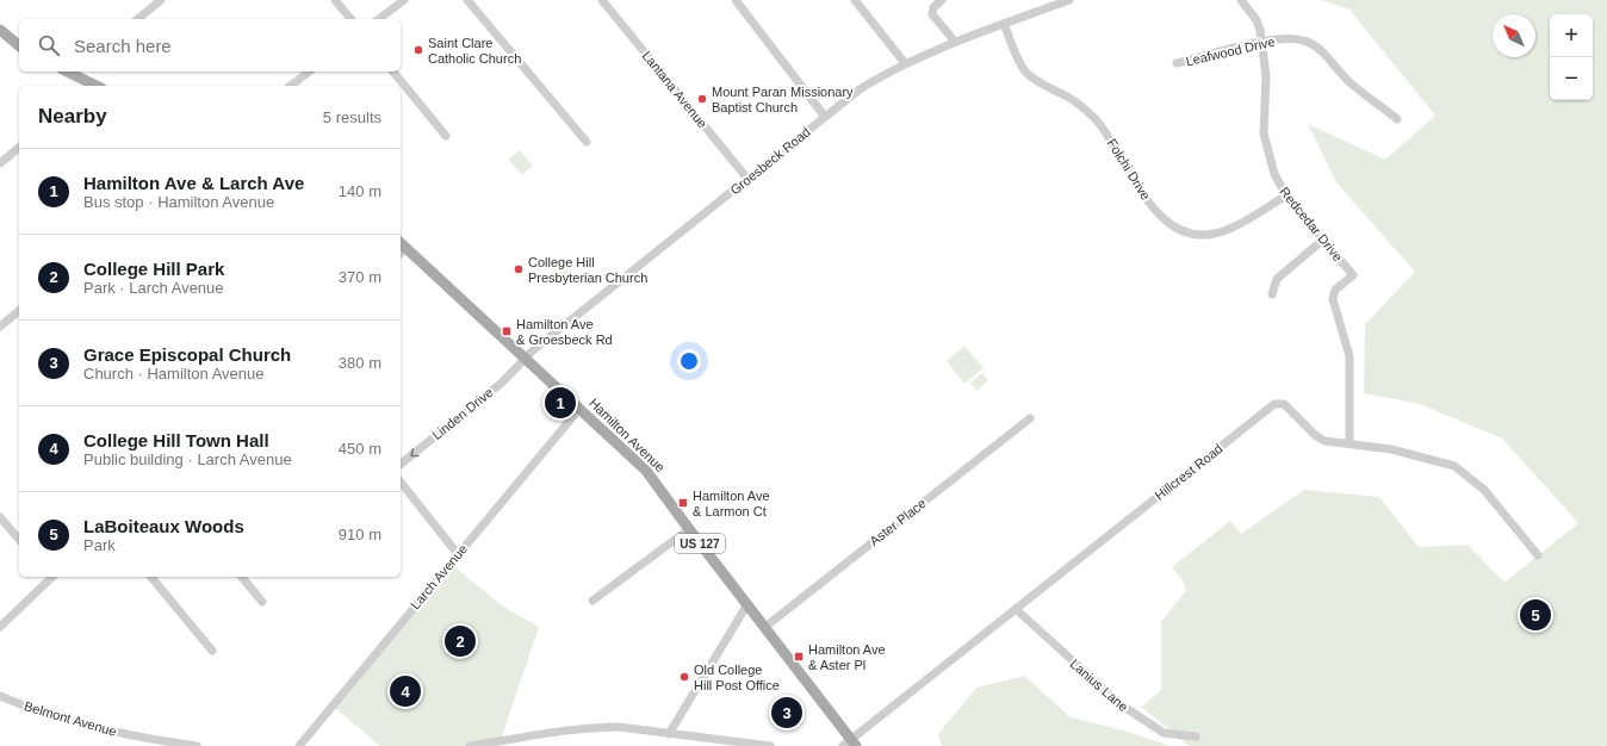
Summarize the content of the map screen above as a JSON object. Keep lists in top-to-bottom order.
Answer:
{
  "streets": {
    "main road": ["Hamilton Avenue", "US 127"],
    "street": [
      "Leafwood Drive",
      "Lantana Avenue",
      "Groesbeck Road",
      "Folchi Drive",
      "Redcedar Drive",
      "Linden Drive",
      "Hillcrest Road",
      "Aster Place",
      "Larch Avenue",
      "Lanius Lane",
      "Belmont Avenue"
    ]
  },
  "crossings": [
    ["Leafwood Drive", "Redcedar Drive"],
    ["Lantana Avenue", "Groesbeck Road"],
    ["Groesbeck Road", "Folchi Drive"],
    ["Groesbeck Road", "Linden Drive"],
    ["Groesbeck Road", "Hamilton Avenue"],
    ["Folchi Drive", "Redcedar Drive"],
    ["Redcedar Drive", "Hillcrest Road"],
    ["Linden Drive", "Hamilton Avenue"],
    ["Hamilton Avenue", "Hillcrest Road"],
    ["Hamilton Avenue", "Aster Place"],
    ["Hamilton Avenue", "Larch Avenue"],
    ["Hillcrest Road", "Lanius Lane"]
  ],
  "one_way": ["Linden Drive"],
  "places": {
    "other": [
      "Saint Clare Catholic Church",
      "Mount Paran Missionary Baptist Church",
      "College Hill Presbyterian Church",
      "Old College Hill Post Office"
    ],
    "transit": ["Hamilton Ave & Groesbeck Rd", "Hamilton Ave & Larmon Ct", "Hamilton Ave & Aster Pl"]
  },
  "north": "top left",
  "page": {
    "map_buttons": ["+", "−"],
    "search": "Search here",
    "heading": ["Nearby", "5 results"],
    "list": [
      {
        "mark": "1",
        "name": "Hamilton Ave & Larch Ave",
        "note": "Bus stop · Hamilton Avenue",
        "value": "140 m"
      },
      {
        "mark": "2",
        "name": "College Hill Park",
        "note": "Park · Larch Avenue",
        "value": "370 m"
      },
      {
        "mark": "3",
        "name": "Grace Episcopal Church",
        "note": "Church · Hamilton Avenue",
        "value": "380 m"
      },
      {
        "mark": "4",
        "name": "College Hill Town Hall",
        "note": "Public building · Larch Avenue",
        "value": "450 m"
      },
      {
        "mark": "5",
        "name": "LaBoiteaux Woods",
        "note": "Park",
        "value": "910 m"
      }
    ],
    "pins": [
      "1",
      "5",
      "2",
      "4",
      "3"
    ]
  }
}
